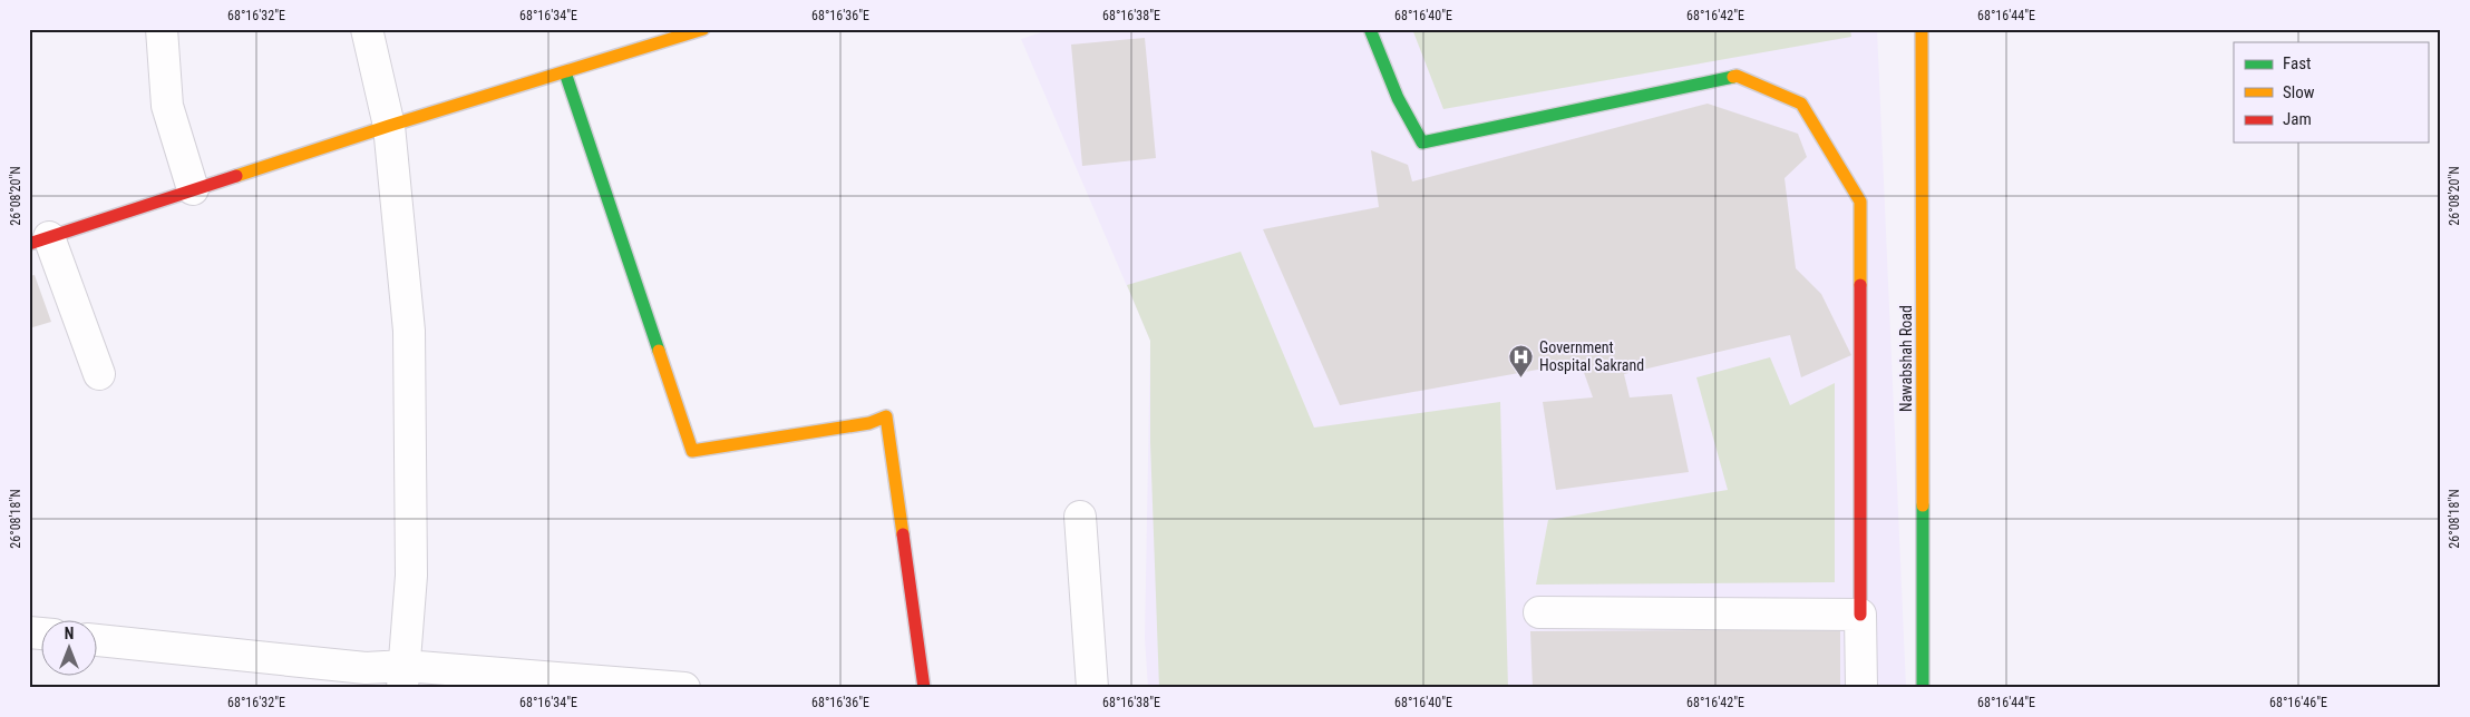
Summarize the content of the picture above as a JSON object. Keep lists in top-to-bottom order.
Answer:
{
  "streets": {
    "street": ["Nawabshah Road"]
  },
  "places": {
    "hospital": ["Government Hospital Sakrand"]
  },
  "legend": ["Fast", "Slow", "Jam"],
  "north": "top",
  "coordinates": [
    "68°16'32\"E",
    "68°16'34\"E",
    "68°16'36\"E",
    "68°16'38\"E",
    "68°16'40\"E",
    "68°16'42\"E",
    "68°16'44\"E",
    "26°08'20\"N",
    "26°08'18\"N",
    "68°16'46\"E"
  ]
}
